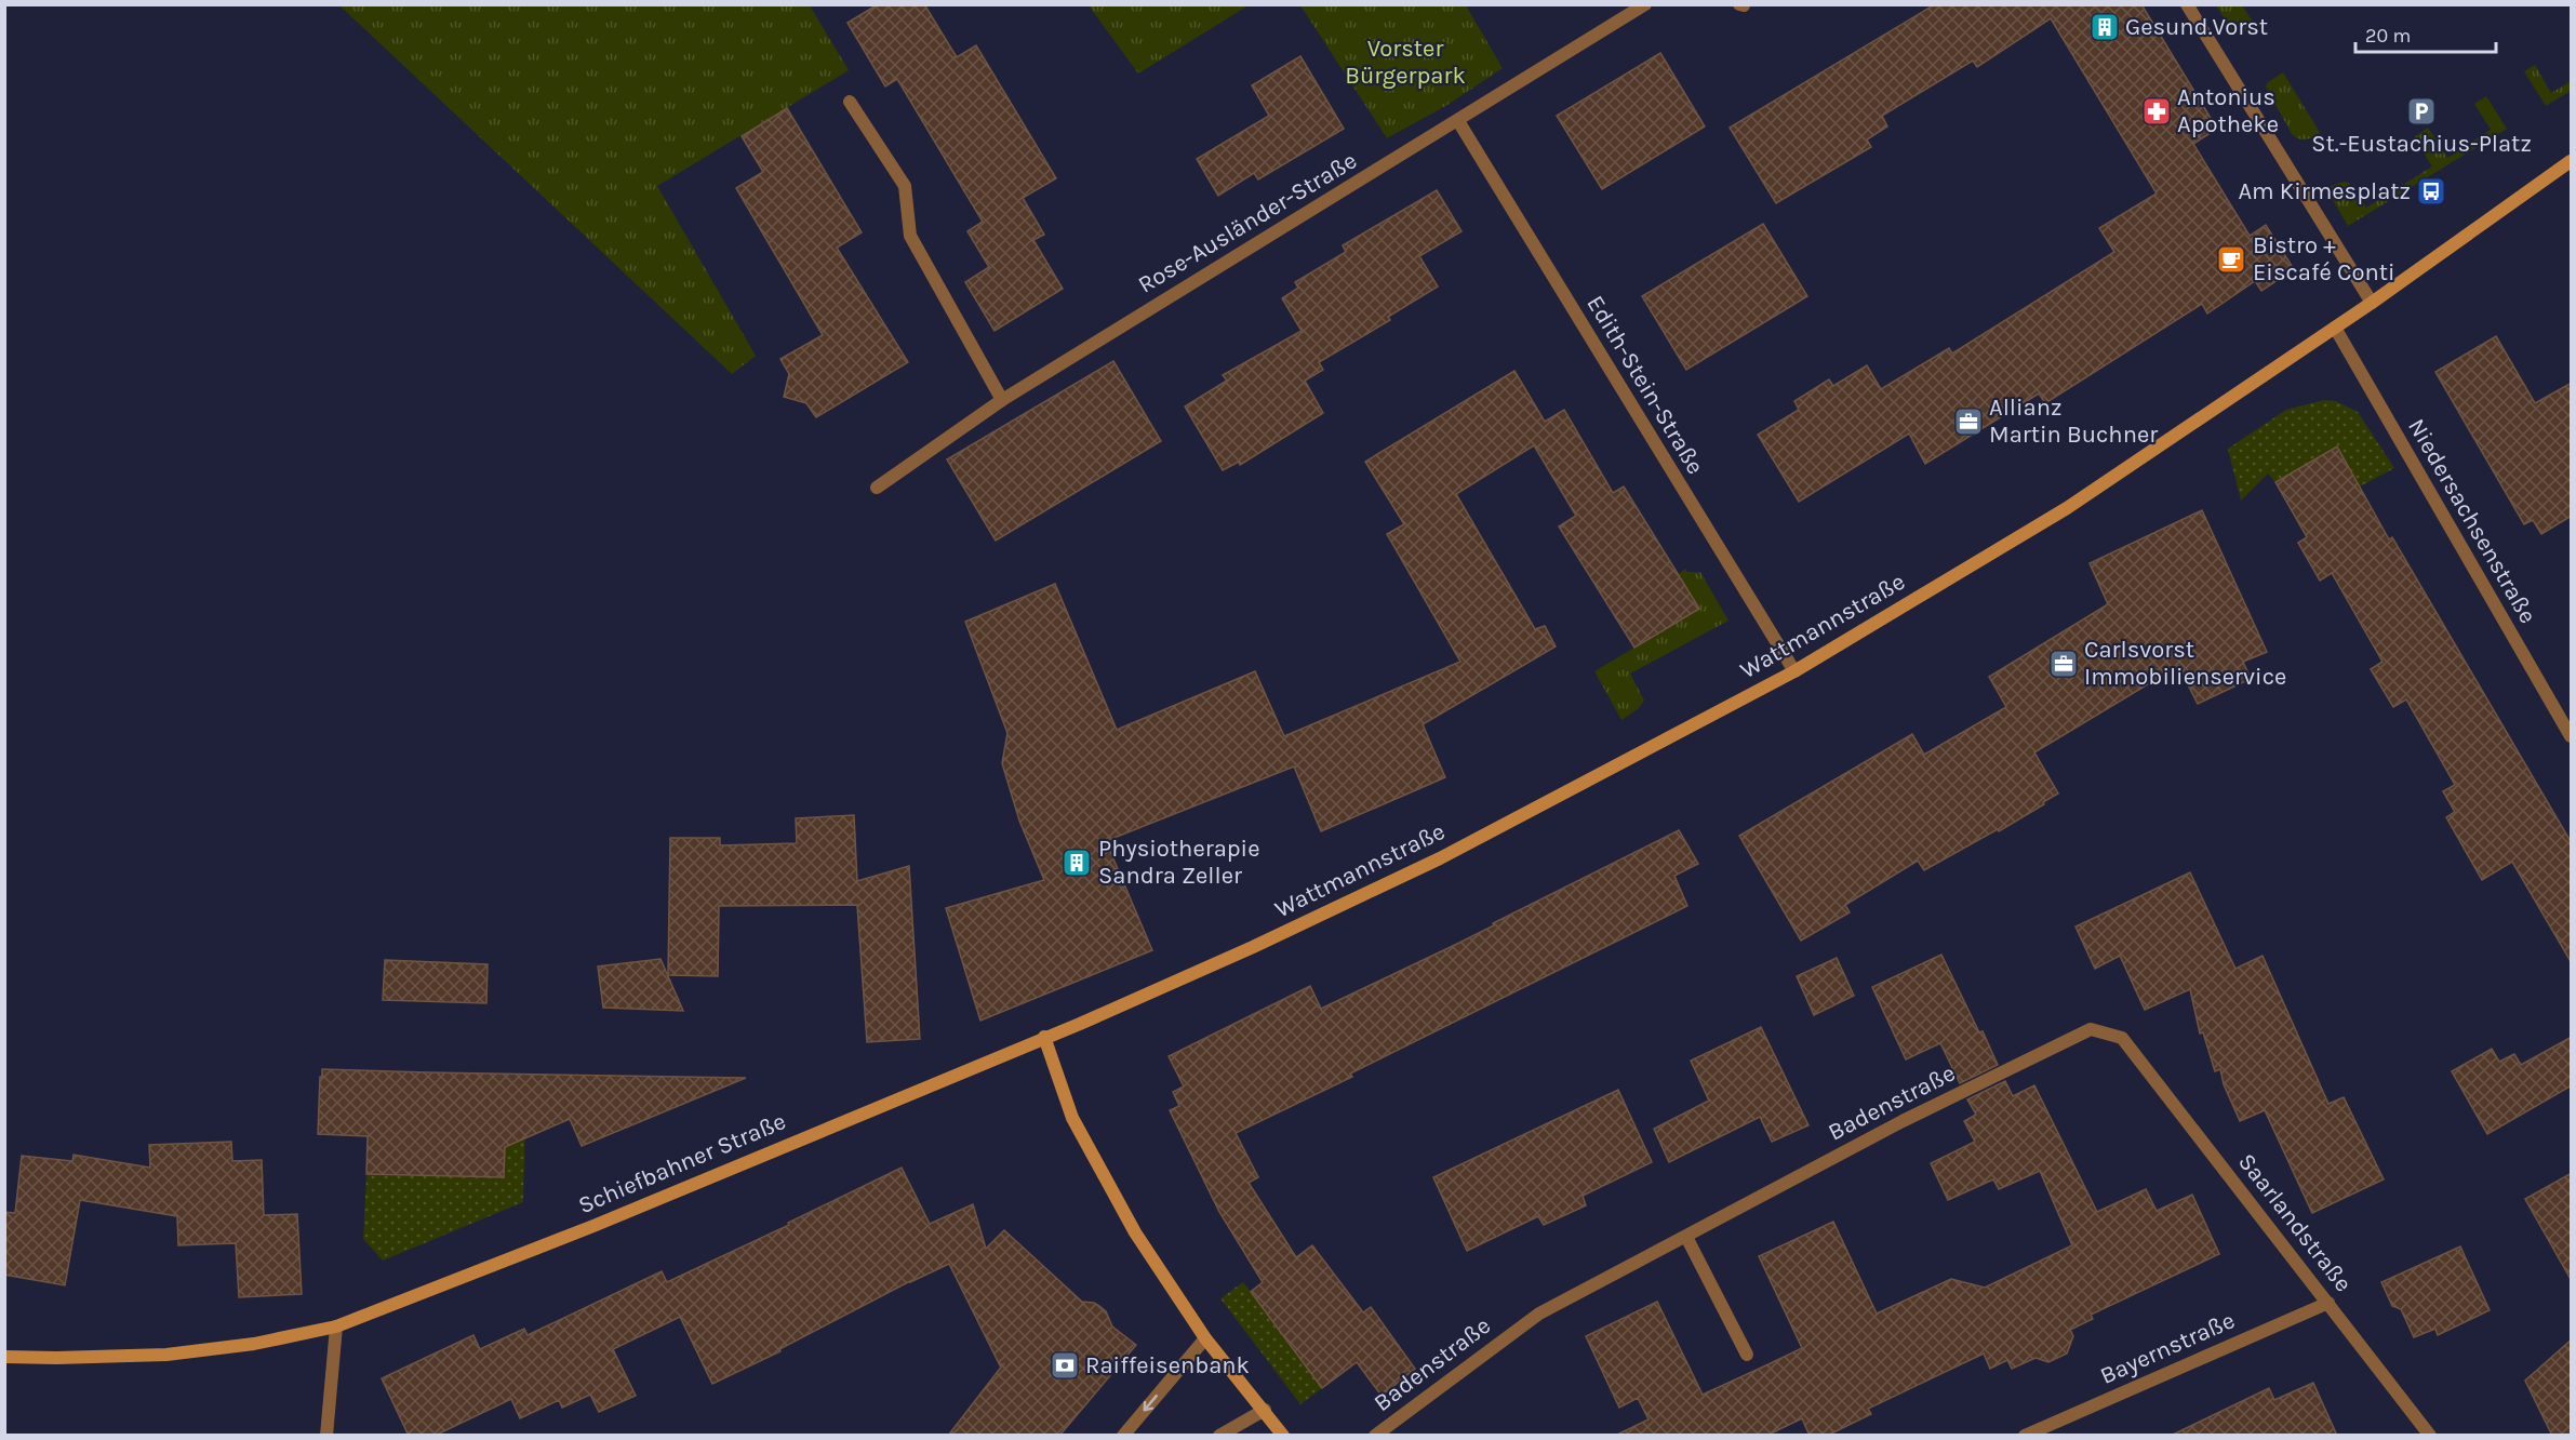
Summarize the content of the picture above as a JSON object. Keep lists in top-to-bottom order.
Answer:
{
  "streets": {
    "street": [
      "Rose-Ausländer-Straße",
      "Edith-Stein-Straße",
      "Niedersachsenstraße",
      "Wattmannstraße",
      "Badenstraße",
      "Schiefbahner Straße",
      "Saarlandstraße",
      "Bayernstraße"
    ]
  },
  "crossings": [
    ["Rose-Ausländer-Straße", "Edith-Stein-Straße"],
    ["Edith-Stein-Straße", "Wattmannstraße"],
    ["Niedersachsenstraße", "Wattmannstraße"],
    ["Wattmannstraße", "Schiefbahner Straße"],
    ["Badenstraße", "Saarlandstraße"],
    ["Saarlandstraße", "Bayernstraße"]
  ],
  "parks": ["Vorster Bürgerpark"],
  "places": {
    "building": ["Gesund.Vorst", "Physiotherapie Sandra Zeller"],
    "pharmacy": ["Antonius Apotheke"],
    "parking": ["St.-Eustachius-Platz"],
    "bus stop": ["Am Kirmesplatz"],
    "cafe": ["Bistro + Eiscafé Conti"],
    "office": ["Allianz Martin Buchner", "Carlsvorst Immobilienservice"],
    "bank": ["Raiffeisenbank"]
  },
  "scale_bar": "20 m"
}
